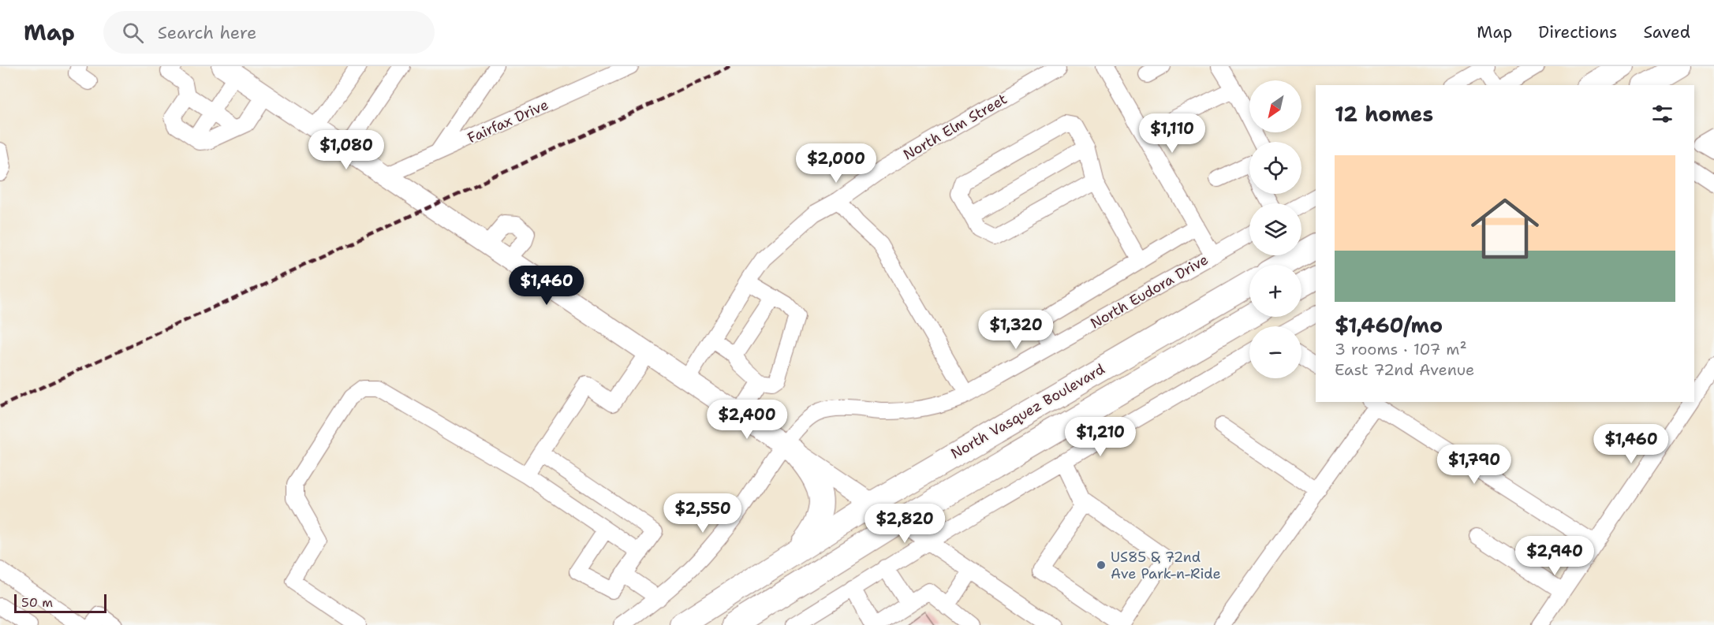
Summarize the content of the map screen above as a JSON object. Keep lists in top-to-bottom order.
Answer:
{
  "streets": {
    "highway": ["North Vasquez Boulevard"],
    "street": ["Fairfax Drive", "North Elm Street", "North Eudora Drive"]
  },
  "places": ["US85 & 72nd Ave Park-n-Ride"],
  "scale_bar": "50 m",
  "north": "bottom left",
  "page": {
    "header": "Map",
    "search": "Search here",
    "nav": ["Map", "Directions", "Saved"],
    "map_buttons": ["+", "−"],
    "heading": "12 homes",
    "price": [
      "$1,110",
      "$1,080",
      "$2,000",
      "$1,460",
      "$1,320",
      "$2,400",
      "$1,210",
      "$1,460",
      "$1,790",
      "$2,550",
      "$2,820",
      "$2,940"
    ],
    "list": [
      {
        "name": "$1,460/mo",
        "note": "3 rooms · 107 m² · East 72nd Avenue"
      }
    ],
    "scale": "50 m"
  }
}
